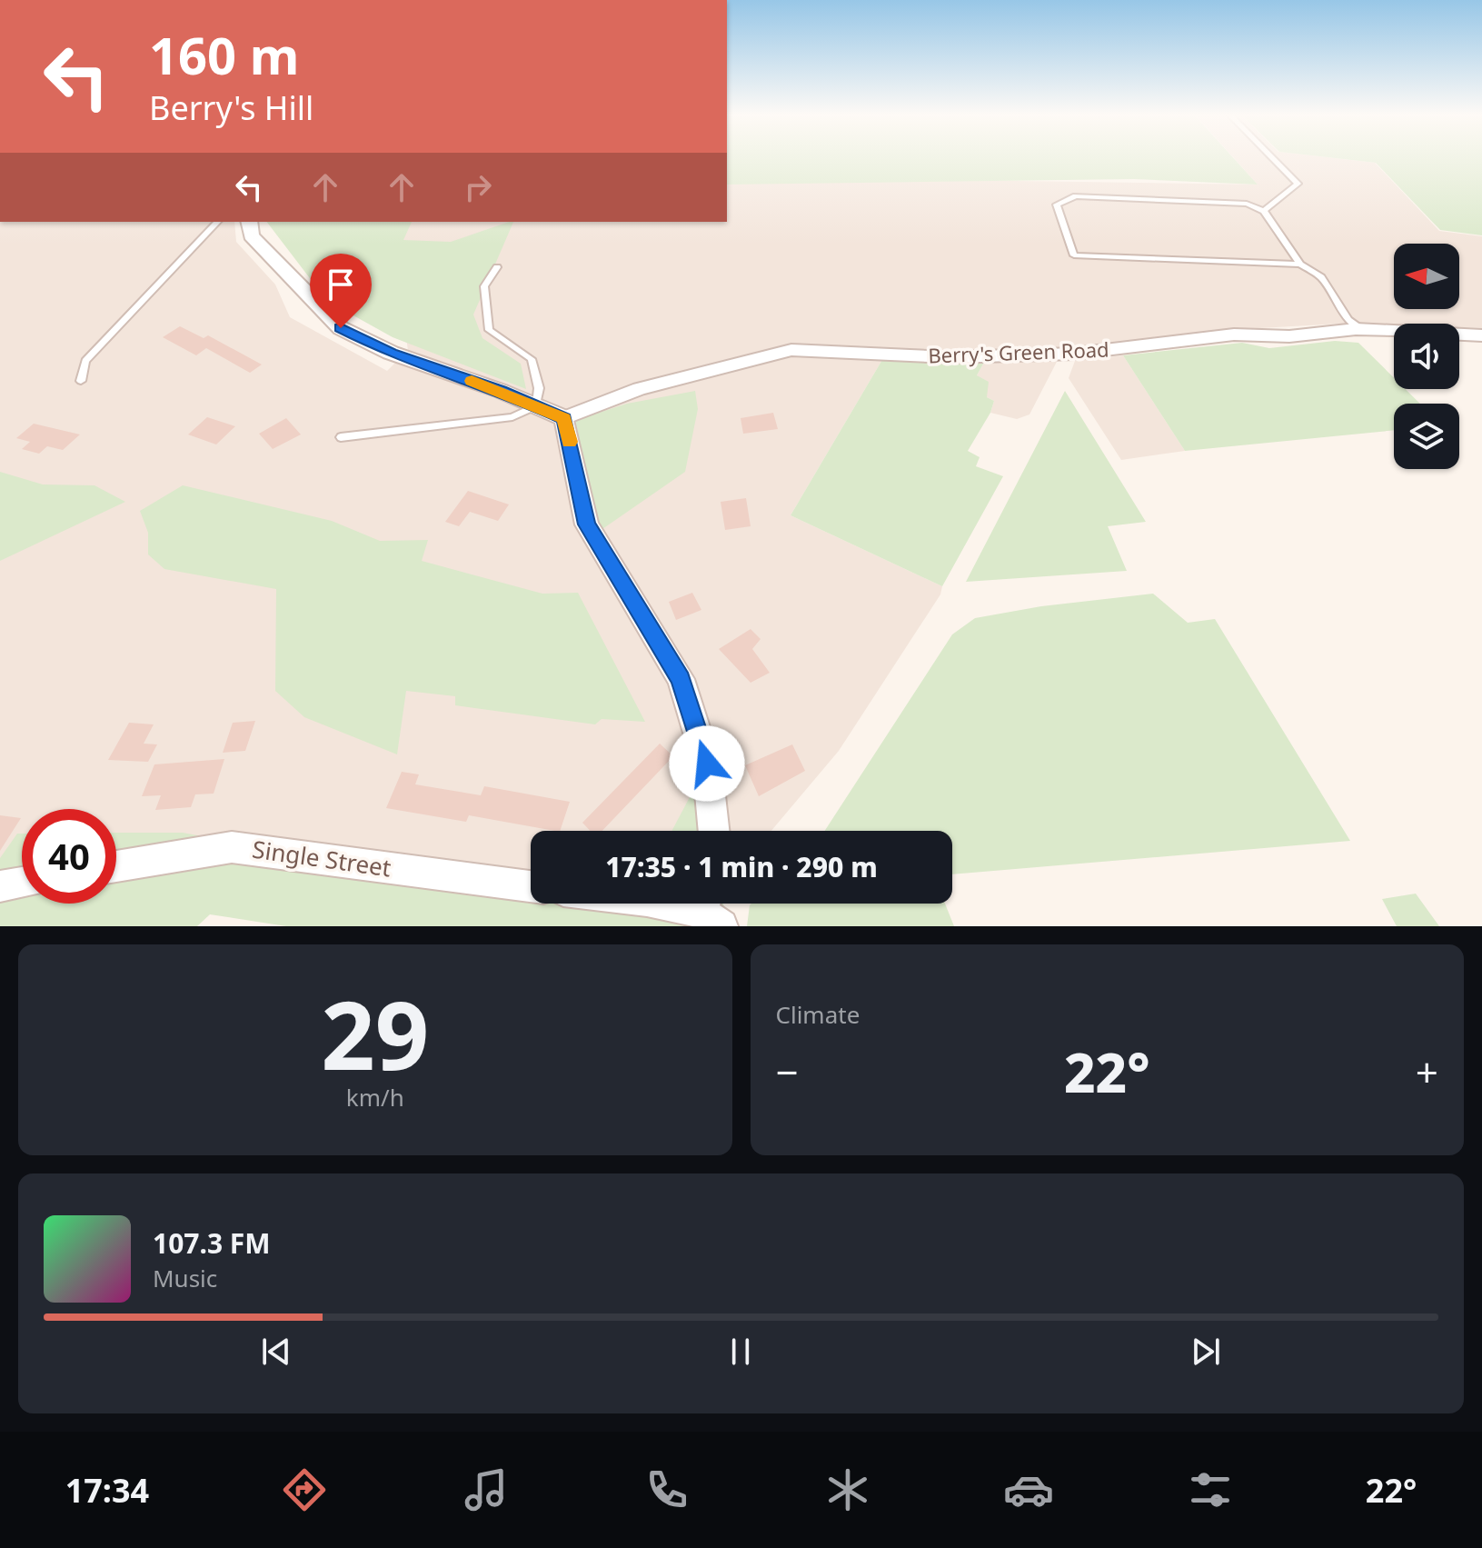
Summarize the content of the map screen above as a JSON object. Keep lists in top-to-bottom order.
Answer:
{
  "streets": {
    "street": ["Berry's Green Road", "Single Street"]
  },
  "north": "left",
  "page": {
    "turn": ["160 m", "Berry's Hill"],
    "limit": "40",
    "trip": "17:35 · 1 min · 290 m",
    "tile": [
      ["29", "km/h"],
      "Climate"
    ],
    "heat": ["−", "22°", "+"],
    "song": ["107.3 FM", "Music"],
    "tabs": ["17:34", "22°"]
  }
}
